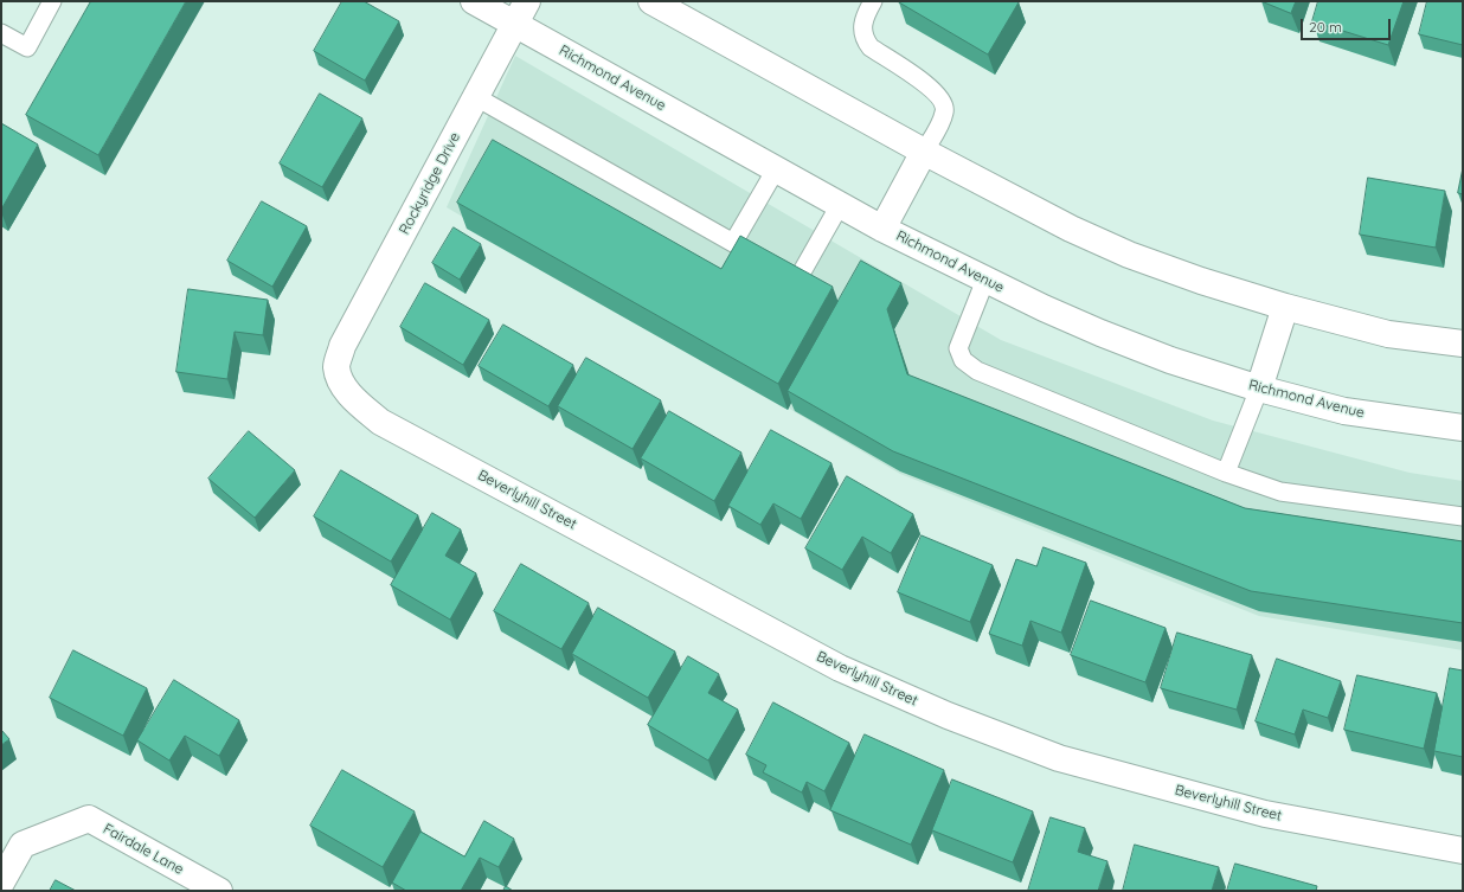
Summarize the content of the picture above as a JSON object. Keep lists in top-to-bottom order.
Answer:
{
  "streets": {
    "main road": [
      "Richmond Avenue",
      "Rockyridge Drive",
      "Beverlyhill Street",
      "Fairdale Lane"
    ]
  },
  "crossings": [
    ["Richmond Avenue", "Rockyridge Drive"],
    ["Rockyridge Drive", "Beverlyhill Street"]
  ],
  "scale_bar": "20 m"
}
